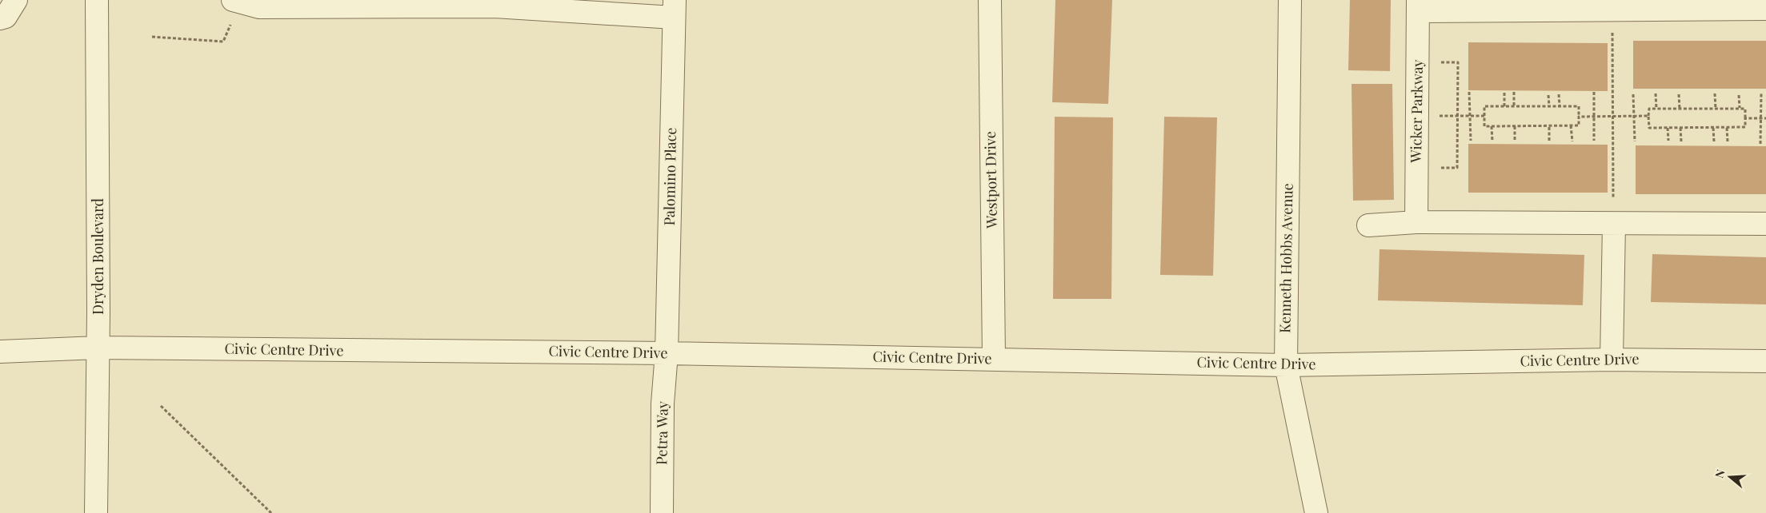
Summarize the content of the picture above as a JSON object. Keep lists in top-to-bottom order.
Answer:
{
  "streets": {
    "street": [
      "Wicker Parkway",
      "Palomino Place",
      "Westport Drive",
      "Dryden Boulevard",
      "Kenneth Hobbs Avenue",
      "Civic Centre Drive",
      "Petra Way"
    ]
  },
  "crossings": [
    ["Palomino Place", "Civic Centre Drive"],
    ["Palomino Place", "Petra Way"],
    ["Westport Drive", "Civic Centre Drive"],
    ["Dryden Boulevard", "Civic Centre Drive"],
    ["Kenneth Hobbs Avenue", "Civic Centre Drive"],
    ["Civic Centre Drive", "Petra Way"]
  ],
  "north": "left"
}
